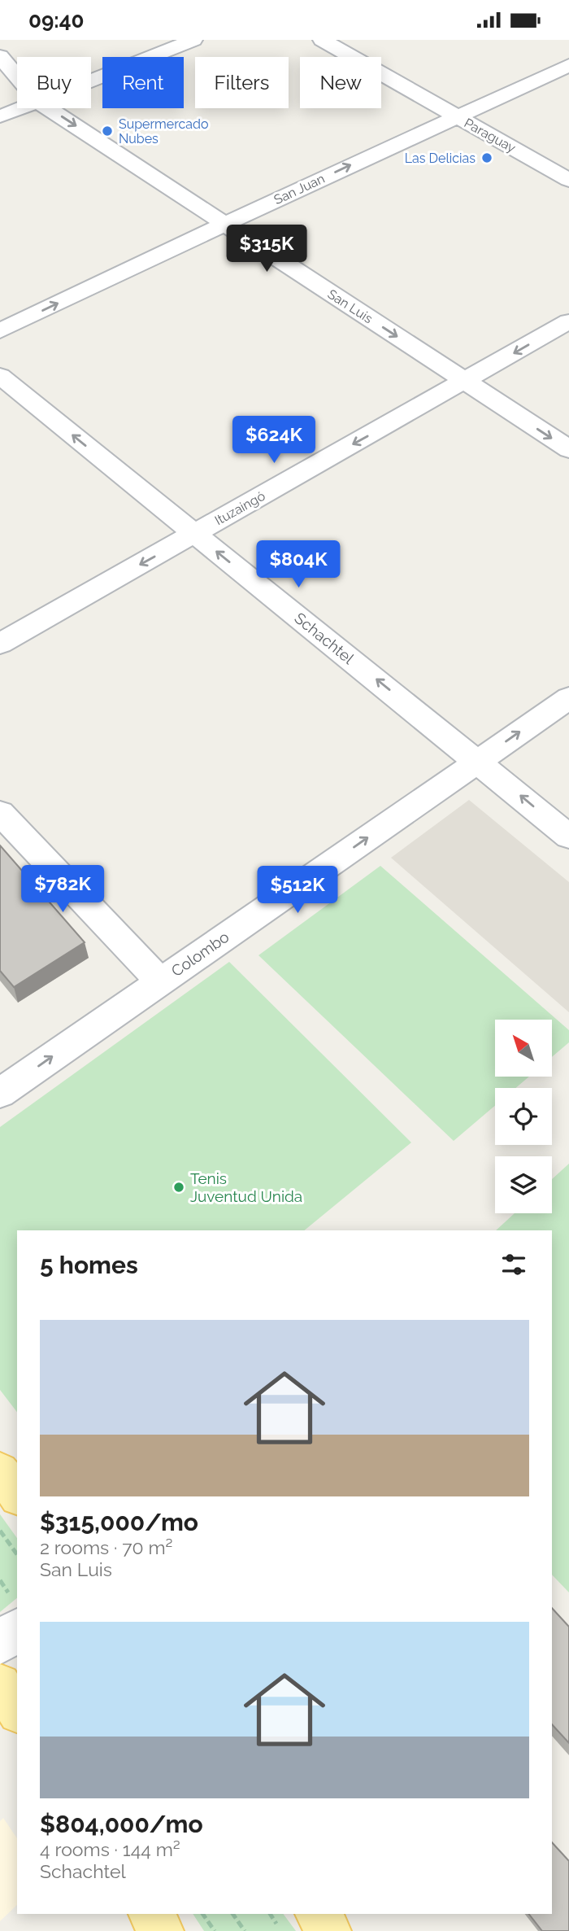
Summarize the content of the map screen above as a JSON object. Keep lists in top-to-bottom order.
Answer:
{
  "streets": {
    "street": [
      "Paraguay",
      "San Juan",
      "San Luis",
      "Ituzaingó",
      "Schachtel",
      "Colombo"
    ]
  },
  "crossings": [
    ["Paraguay", "San Juan"],
    ["San Juan", "San Luis"],
    ["San Luis", "Ituzaingó"],
    ["Ituzaingó", "Schachtel"],
    ["Schachtel", "Colombo"]
  ],
  "one_way": [
    "San Juan",
    "San Luis",
    "Ituzaingó",
    "Schachtel",
    "Colombo"
  ],
  "places": ["Supermercado Nubes", "Las Delicias", "Tenis Juventud Unida"],
  "north": "top left",
  "page": {
    "status": "09:40",
    "chip": [
      "Buy",
      "Rent",
      "Filters",
      "New"
    ],
    "price": [
      "$315K",
      "$624K",
      "$804K",
      "$782K",
      "$512K"
    ],
    "heading": "5 homes",
    "list": [
      {
        "name": "$315,000/mo",
        "note": "2 rooms · 70 m² · San Luis"
      },
      {
        "name": "$804,000/mo",
        "note": "4 rooms · 144 m² · Schachtel"
      }
    ]
  }
}
